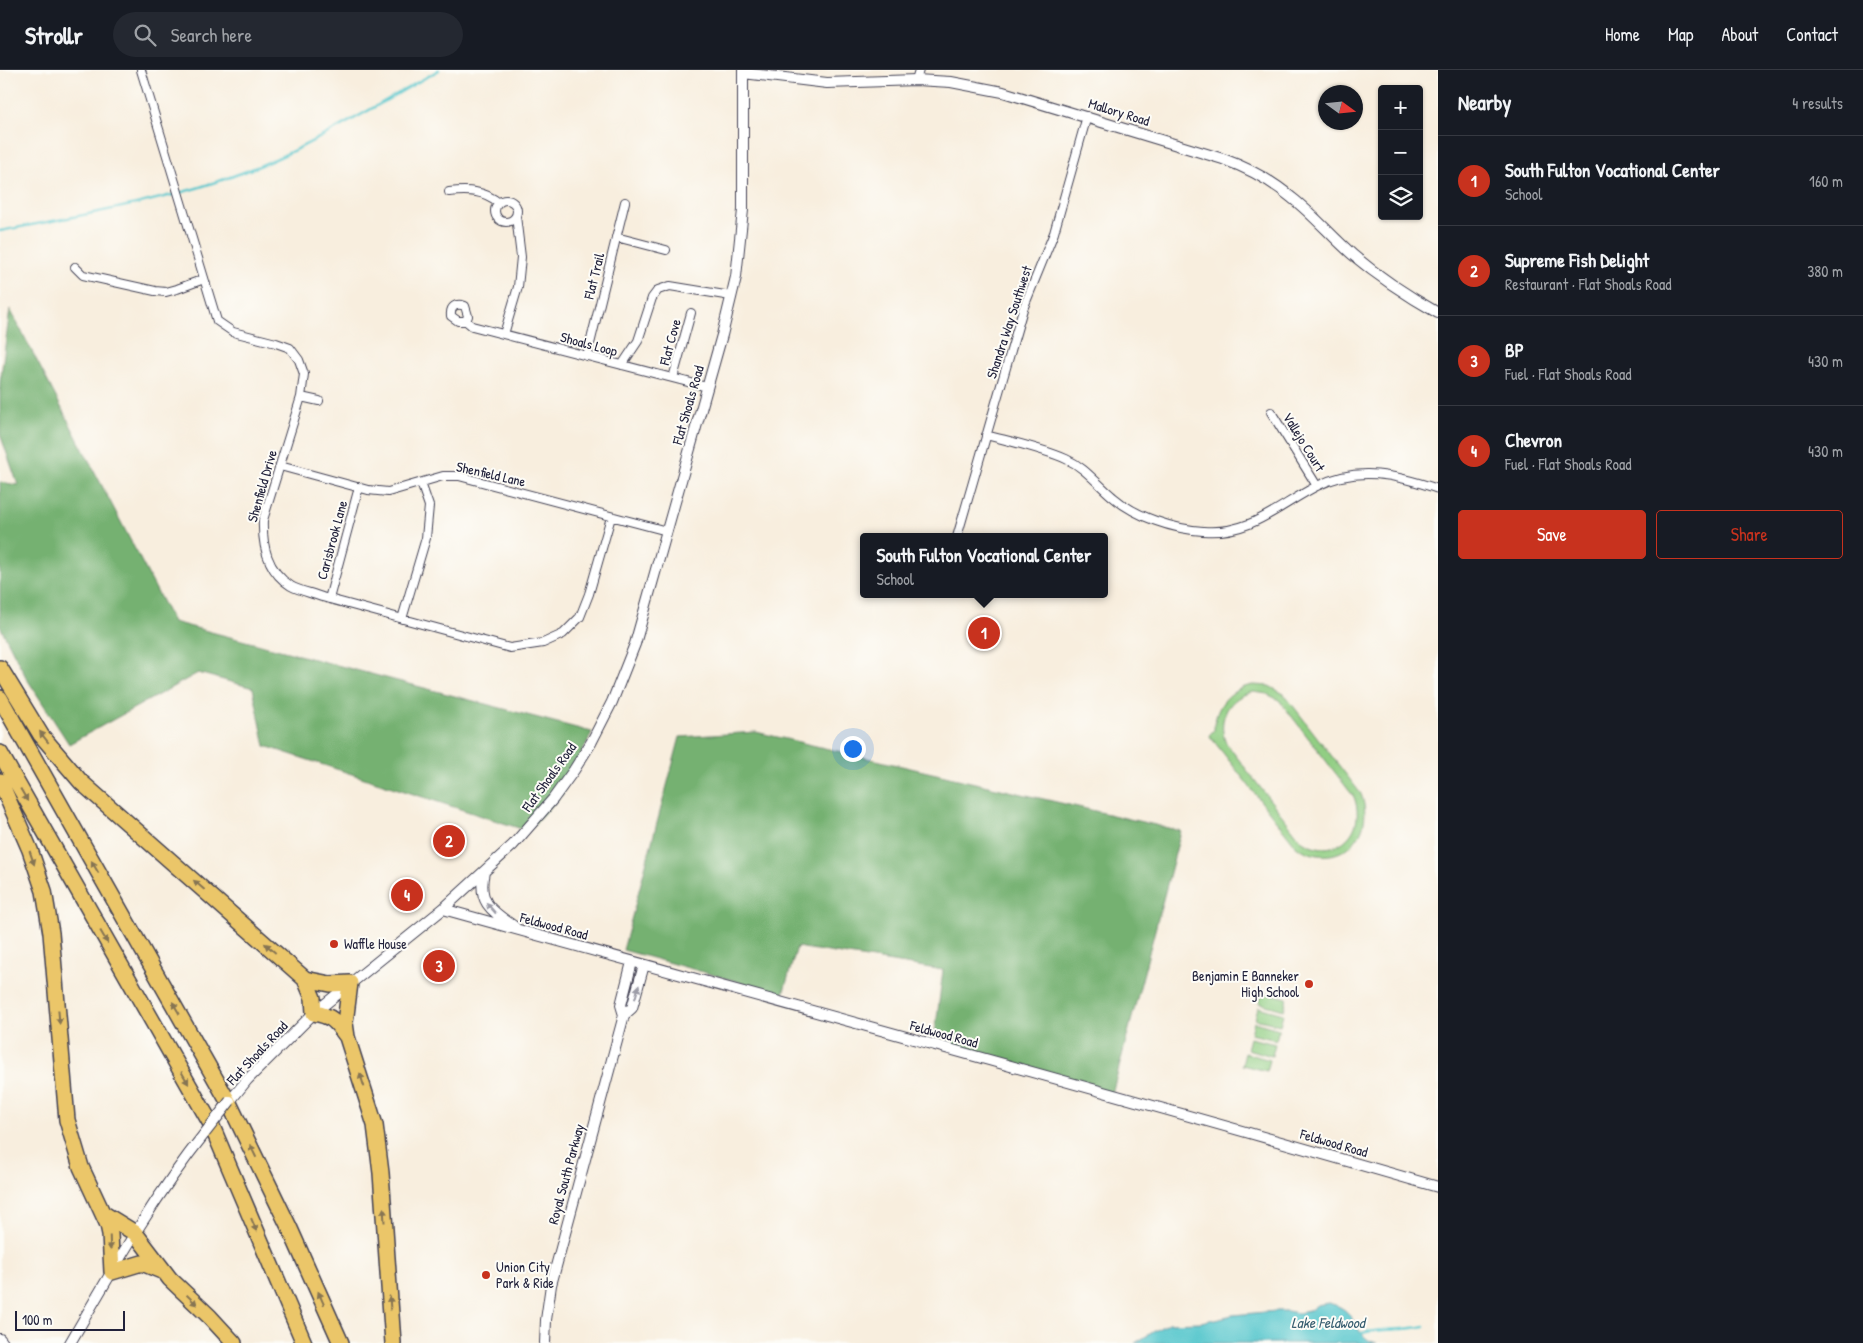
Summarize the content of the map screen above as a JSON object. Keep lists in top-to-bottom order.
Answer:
{
  "streets": {
    "street": [
      "Mallory Road",
      "Flat Trail",
      "Shandra Way Southwest",
      "Flat Cove",
      "Shoals Loop",
      "Flat Shoals Road",
      "Vallejo Court",
      "Shenfield Lane",
      "Shenfield Drive",
      "Carisbrook Lane",
      "Feldwood Road",
      "Royal South Parkway"
    ]
  },
  "crossings": [
    ["Mallory Road", "Shandra Way Southwest"],
    ["Mallory Road", "Flat Shoals Road"],
    ["Flat Trail", "Shoals Loop"],
    ["Flat Cove", "Shoals Loop"],
    ["Shoals Loop", "Flat Shoals Road"],
    ["Flat Shoals Road", "Shenfield Lane"],
    ["Flat Shoals Road", "Feldwood Road"],
    ["Shenfield Lane", "Shenfield Drive"],
    ["Shenfield Lane", "Carisbrook Lane"],
    ["Shenfield Drive", "Carisbrook Lane"],
    ["Feldwood Road", "Royal South Parkway"]
  ],
  "water": ["Lake Feldwood"],
  "places": ["Waffle House", "Benjamin E Banneker High School", "Union City Park & Ride"],
  "scale_bar": "100 m",
  "north": "right",
  "page": {
    "header": "Strollr",
    "search": "Search here",
    "nav": [
      "Home",
      "Map",
      "About",
      "Contact"
    ],
    "heading": ["Nearby", "4 results"],
    "map_buttons": ["+", "−"],
    "list": [
      {
        "mark": "1",
        "name": "South Fulton Vocational Center",
        "note": "School",
        "value": "160 m"
      },
      {
        "mark": "2",
        "name": "Supreme Fish Delight",
        "note": "Restaurant · Flat Shoals Road",
        "value": "380 m"
      },
      {
        "mark": "3",
        "name": "BP",
        "note": "Fuel · Flat Shoals Road",
        "value": "430 m"
      },
      {
        "mark": "4",
        "name": "Chevron",
        "note": "Fuel · Flat Shoals Road",
        "value": "430 m"
      }
    ],
    "buttons": ["Save", "Share"],
    "popup": ["South Fulton Vocational Center", "School"],
    "pins": [
      "1",
      "2",
      "4",
      "3"
    ],
    "scale": "100 m"
  }
}
